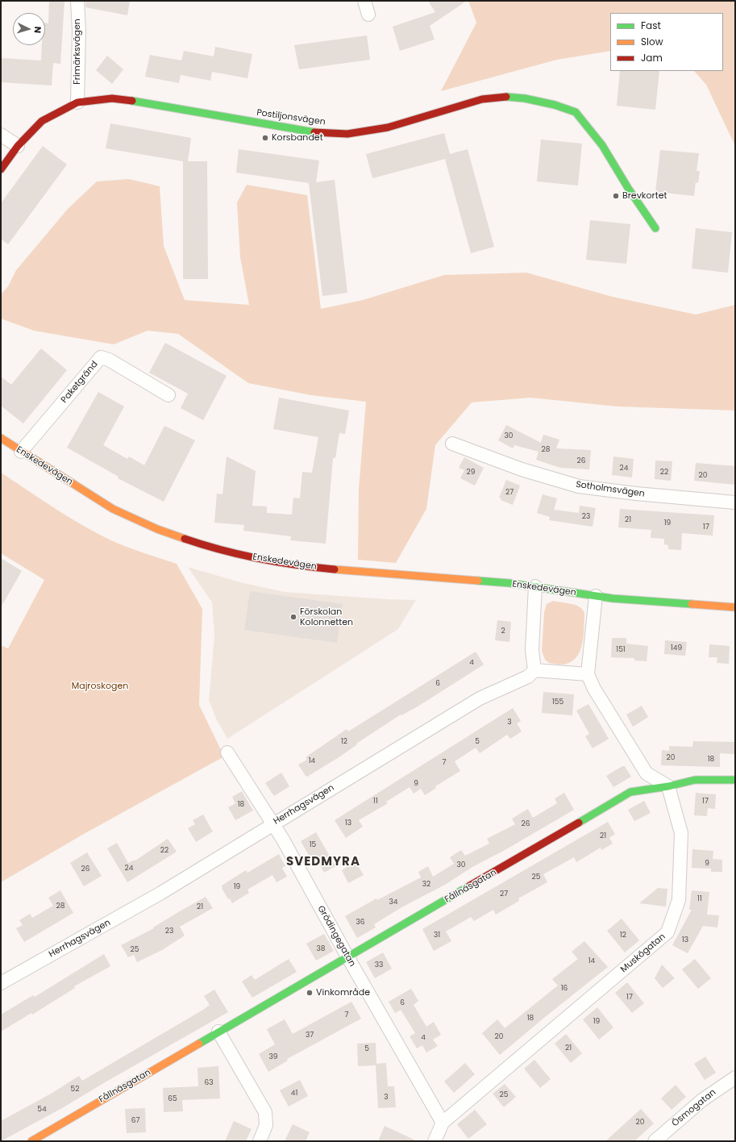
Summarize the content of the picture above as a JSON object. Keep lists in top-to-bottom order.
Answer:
{
  "streets": {
    "street": [
      "Frimärksvägen",
      "Postiljonsvägen",
      "Paketgränd",
      "Enskedevägen",
      "Sotholmsvägen",
      "Herrhagsvägen",
      "Fållnäsgatan",
      "Grödingegatan",
      "Muskögatan",
      "Ösmogatan"
    ]
  },
  "crossings": [
    ["Frimärksvägen", "Postiljonsvägen"],
    ["Paketgränd", "Enskedevägen"],
    ["Herrhagsvägen", "Grödingegatan"],
    ["Fållnäsgatan", "Grödingegatan"],
    ["Fållnäsgatan", "Muskögatan"],
    ["Grödingegatan", "Muskögatan"]
  ],
  "districts": ["SVEDMYRA"],
  "parks": ["Majroskogen"],
  "places": [
    "Korsbandet",
    "Brevkortet",
    "Förskolan Kolonnetten",
    "Vinkområde"
  ],
  "house_numbers": [
    "30",
    "28",
    "26",
    "24",
    "29",
    "22",
    "20",
    "27",
    "23",
    "21",
    "19",
    "17",
    "2",
    "149",
    "151",
    "4",
    "6",
    "155",
    "3",
    "12",
    "5",
    "20",
    "18",
    "14",
    "7",
    "9",
    "11",
    "17",
    "18",
    "13",
    "26",
    "21",
    "15",
    "22",
    "9",
    "30",
    "24",
    "26",
    "25",
    "32",
    "19",
    "27",
    "11",
    "34",
    "28",
    "21",
    "36",
    "23",
    "31",
    "12",
    "13",
    "38",
    "25",
    "14",
    "33",
    "16",
    "17",
    "6",
    "7",
    "18",
    "19",
    "37",
    "20",
    "4",
    "21",
    "5",
    "39",
    "63",
    "52",
    "41",
    "25",
    "3",
    "65",
    "54",
    "67",
    "20"
  ],
  "legend": ["Fast", "Slow", "Jam"],
  "north": "right"
}
